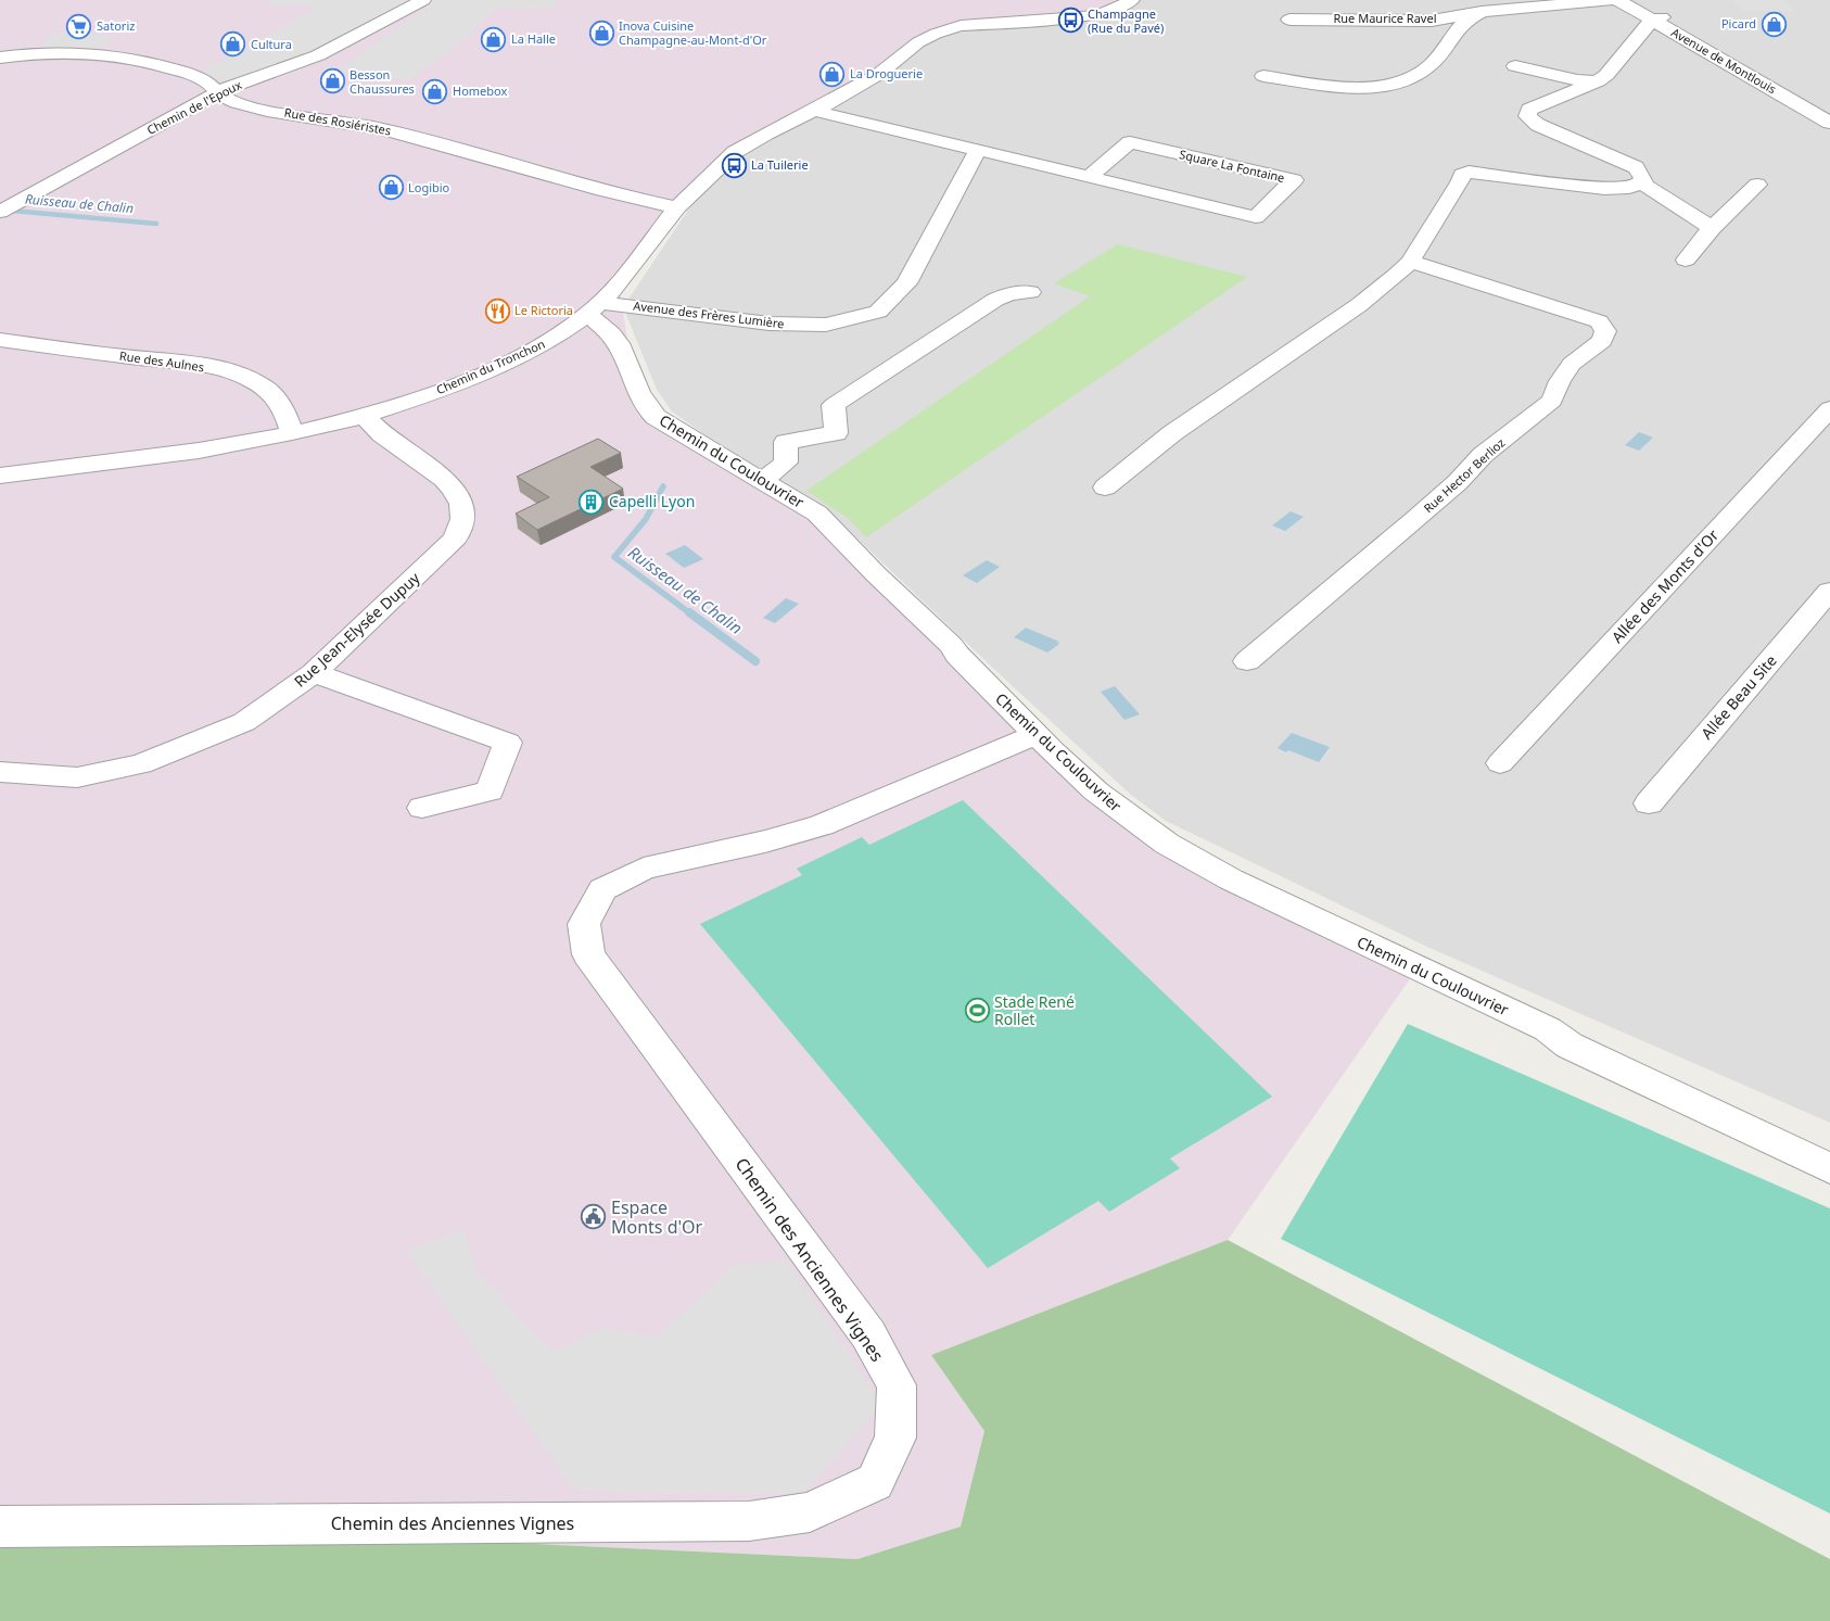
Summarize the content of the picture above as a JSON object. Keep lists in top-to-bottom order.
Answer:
{
  "streets": {
    "street": [
      "Rue Maurice Ravel",
      "Avenue de Montlouis",
      "Chemin de l'Epoux",
      "Rue des Rosiéristes",
      "Square La Fontaine",
      "Avenue des Frères Lumière",
      "Rue des Aulnes",
      "Chemin du Tronchon",
      "Chemin du Coulouvrier",
      "Rue Hector Berlioz",
      "Allée des Monts d'Or",
      "Rue Jean-Elysée Dupuy",
      "Allée Beau Site",
      "Chemin des Anciennes Vignes"
    ]
  },
  "crossings": [
    ["Chemin de l'Epoux", "Rue des Rosiéristes"],
    ["Rue des Rosiéristes", "Chemin du Tronchon"],
    ["Square La Fontaine", "Avenue des Frères Lumière"],
    ["Avenue des Frères Lumière", "Chemin du Tronchon"],
    ["Avenue des Frères Lumière", "Chemin du Coulouvrier"],
    ["Rue des Aulnes", "Chemin du Tronchon"],
    ["Chemin du Tronchon", "Chemin du Coulouvrier"],
    ["Chemin du Tronchon", "Rue Jean-Elysée Dupuy"],
    ["Chemin du Coulouvrier", "Chemin des Anciennes Vignes"]
  ],
  "water": ["Ruisseau de Chalin"],
  "places": {
    "bus stop": ["Champagne (Rue du Pavé)", "La Tuilerie"],
    "shop": [
      "Picard",
      "Inova Cuisine Champagne-au-Mont-d'Or",
      "La Halle",
      "Cultura",
      "La Droguerie",
      "Besson Chaussures",
      "Homebox",
      "Logibio"
    ],
    "supermarket": ["Satoriz"],
    "restaurant": ["Le Rictoria"],
    "building": ["Capelli Lyon"],
    "sports": ["Stade René Rollet"],
    "public building": ["Espace Monts d'Or"]
  }
}
